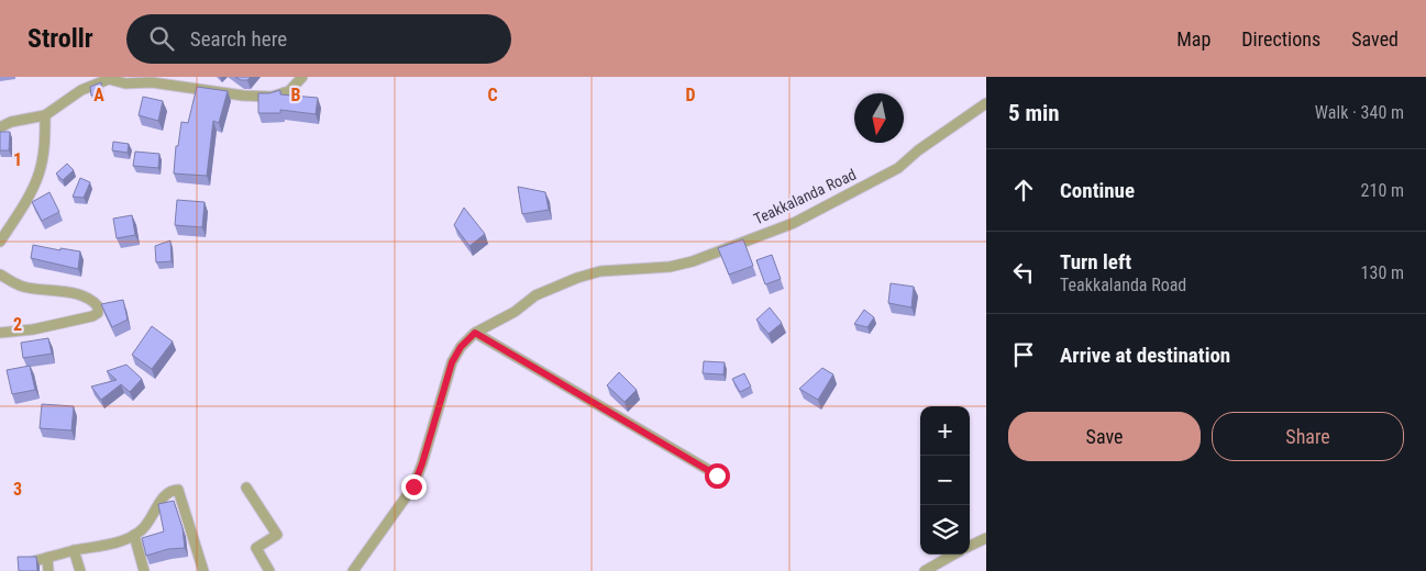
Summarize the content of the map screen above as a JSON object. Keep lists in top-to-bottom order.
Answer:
{
  "streets": {
    "street": ["Teakkalanda Road"]
  },
  "north": "bottom",
  "page": {
    "header": "Strollr",
    "search": "Search here",
    "nav": ["Map", "Directions", "Saved"],
    "heading": ["5 min", "Walk · 340 m"],
    "list": [
      ["Continue", "210 m"],
      ["Turn left", "Teakkalanda Road", "130 m"],
      "Arrive at destination"
    ],
    "buttons": ["Save", "Share"],
    "map_buttons": ["+", "−"]
  },
  "grid": {
    "columns": [
      "A",
      "B",
      "C",
      "D"
    ],
    "rows": ["1", "2", "3"]
  }
}
